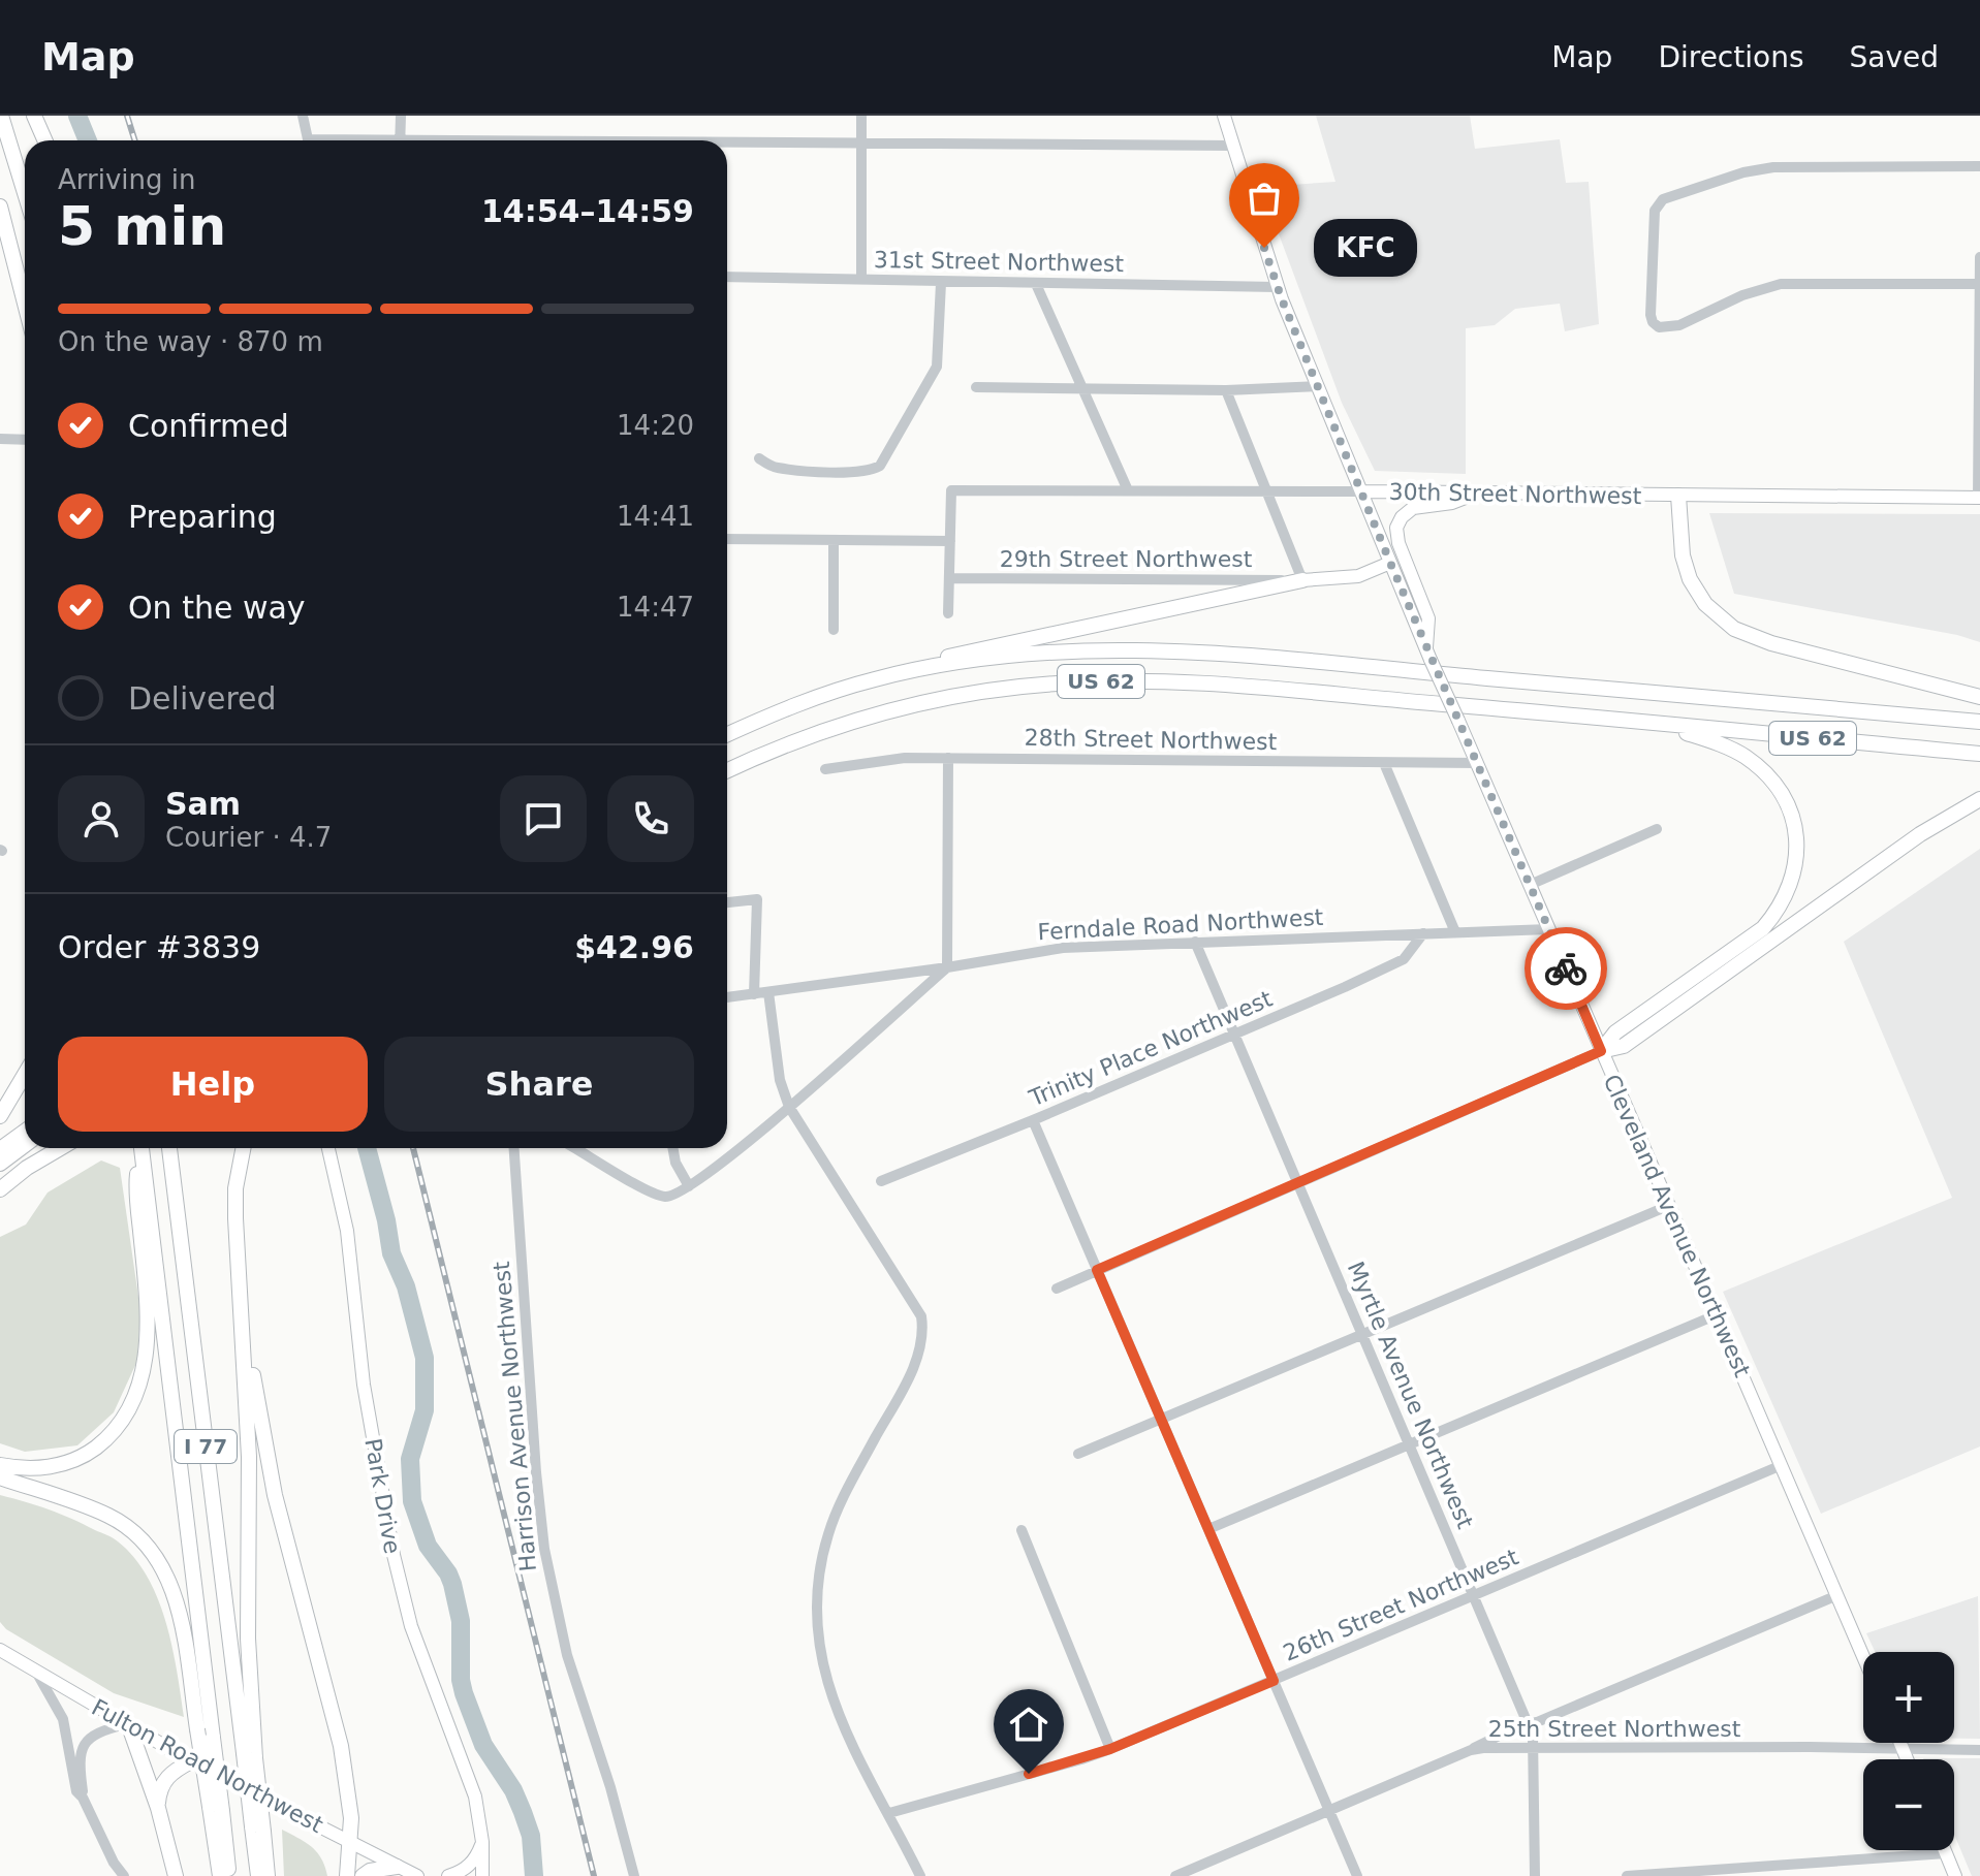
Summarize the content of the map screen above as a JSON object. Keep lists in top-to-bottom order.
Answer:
{
  "streets": {
    "highway": ["US 62", "I 77"],
    "main road": [
      "30th Street Northwest",
      "Cleveland Avenue Northwest",
      "Park Drive",
      "Fulton Road Northwest"
    ],
    "street": [
      "31st Street Northwest",
      "29th Street Northwest",
      "28th Street Northwest",
      "Ferndale Road Northwest",
      "Trinity Place Northwest",
      "Myrtle Avenue Northwest",
      "Harrison Avenue Northwest",
      "26th Street Northwest",
      "25th Street Northwest"
    ]
  },
  "crossings": [
    ["31st Street Northwest", "Cleveland Avenue Northwest"],
    ["30th Street Northwest", "Cleveland Avenue Northwest"],
    ["28th Street Northwest", "Cleveland Avenue Northwest"],
    ["Ferndale Road Northwest", "Trinity Place Northwest"],
    ["Ferndale Road Northwest", "Cleveland Avenue Northwest"],
    ["Ferndale Road Northwest", "Myrtle Avenue Northwest"],
    ["Trinity Place Northwest", "Myrtle Avenue Northwest"],
    ["Cleveland Avenue Northwest", "26th Street Northwest"],
    ["Myrtle Avenue Northwest", "26th Street Northwest"],
    ["Myrtle Avenue Northwest", "25th Street Northwest"]
  ],
  "places": ["KFC"],
  "page": {
    "header": "Map",
    "nav": ["Map", "Directions", "Saved"],
    "heading": ["5 min", "Arriving in", "14:54–14:59"],
    "panel": [
      "Sam",
      "Courier · 4.7",
      "Order #3839",
      "$42.96"
    ],
    "bubble": "KFC",
    "bar": "On the way · 870 m",
    "list": [
      ["Confirmed", "14:20"],
      ["Preparing", "14:41"],
      ["On the way", "14:47"],
      "Delivered"
    ],
    "buttons": ["Help", "Share"],
    "map_buttons": ["+", "−"]
  }
}
